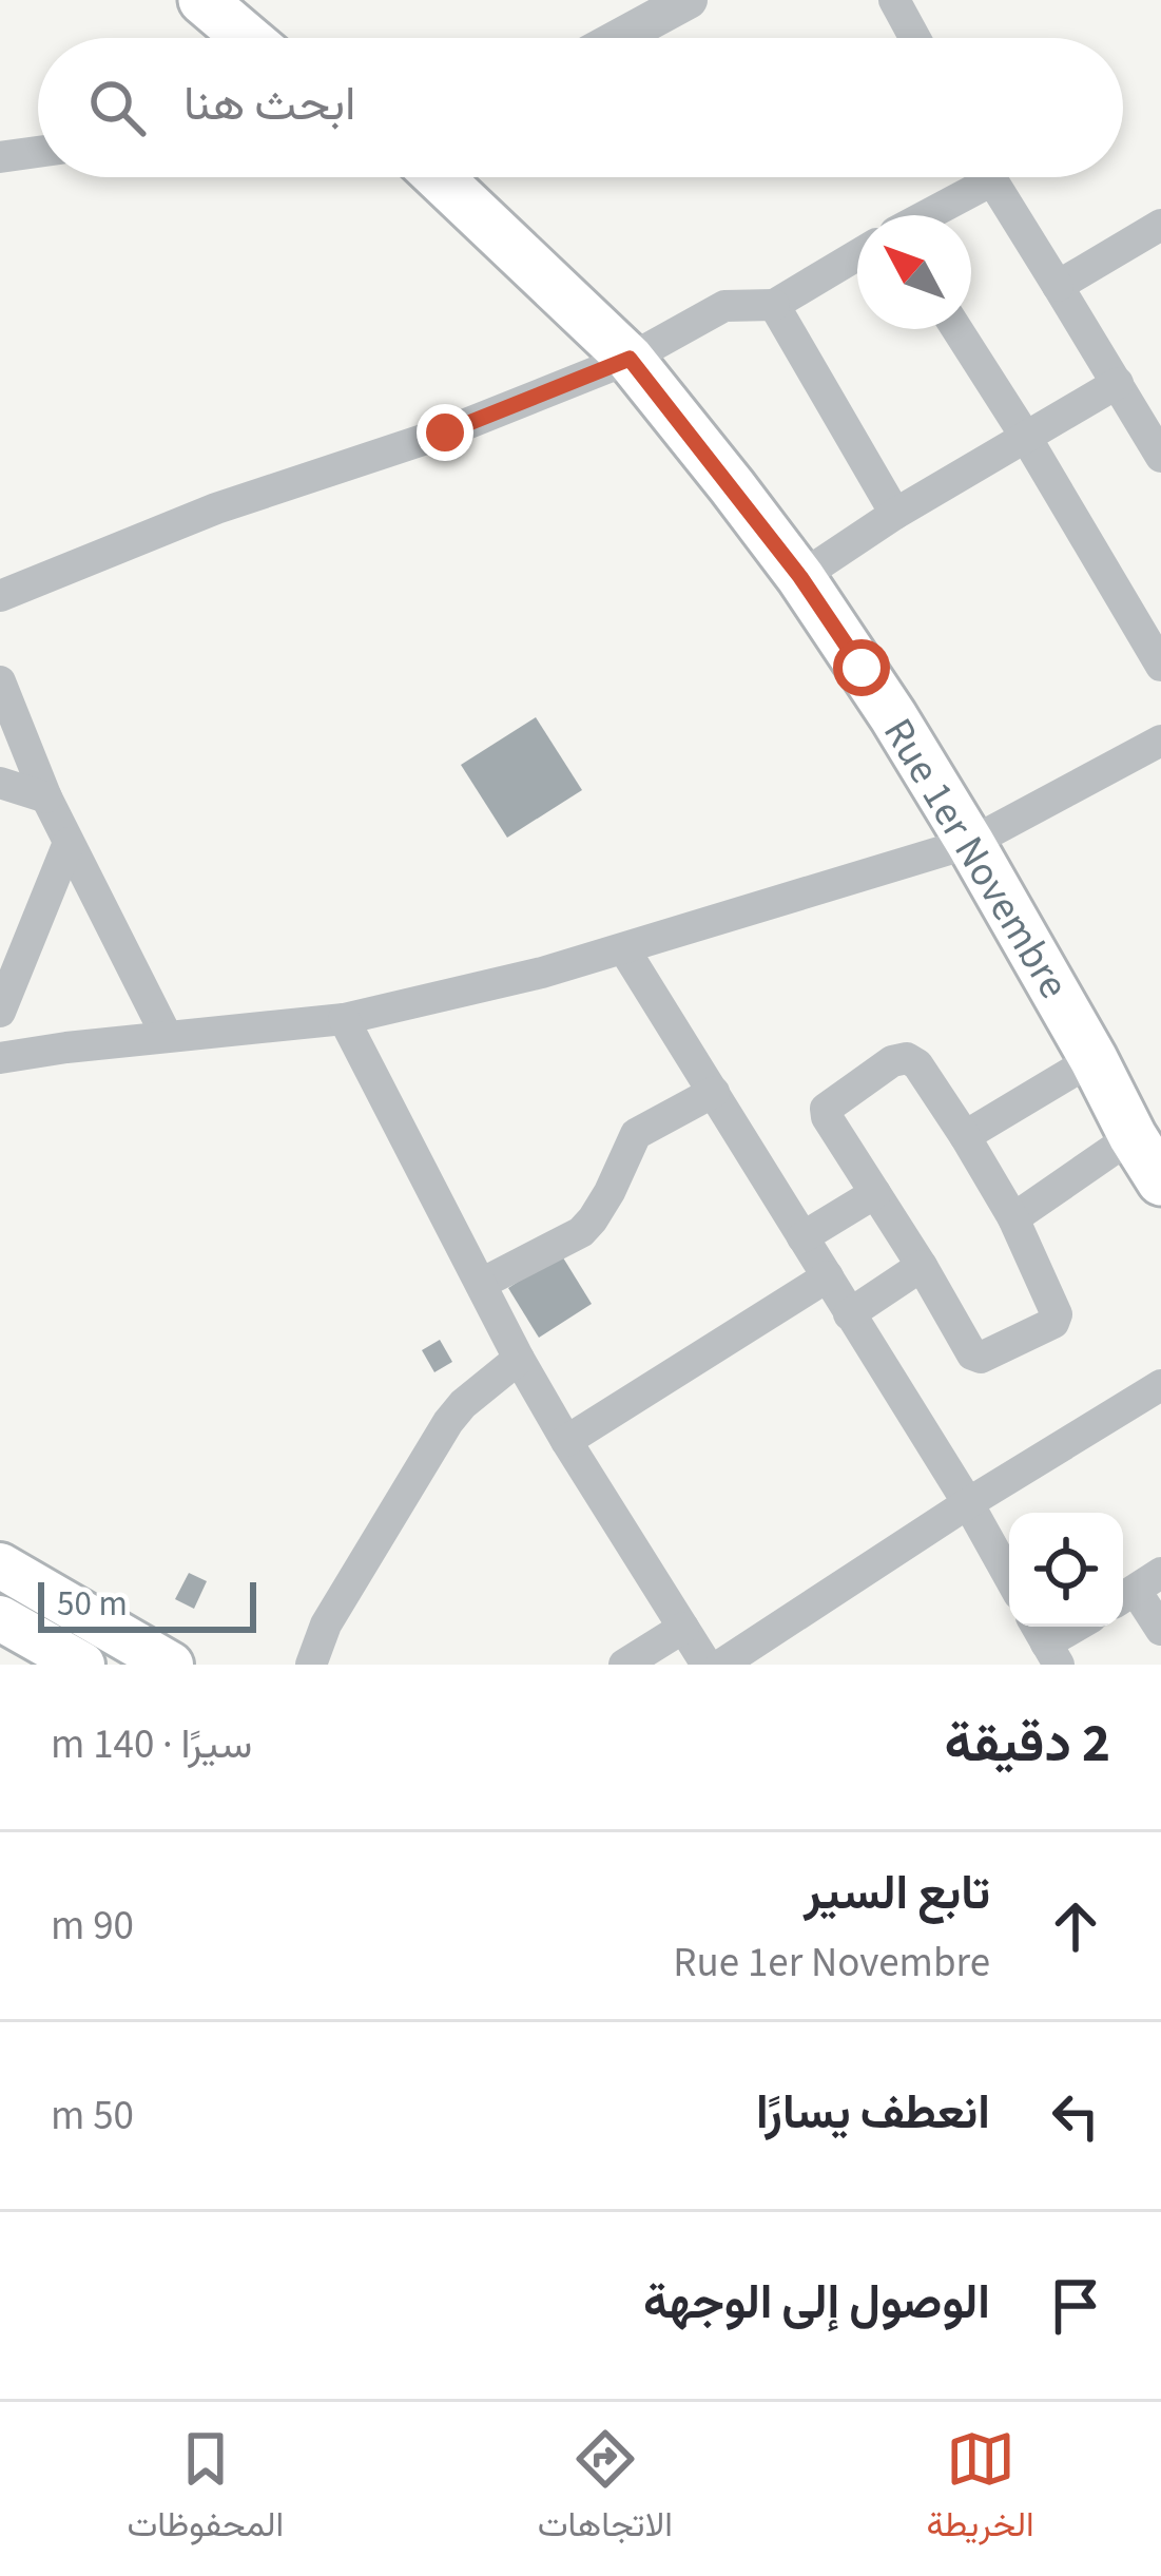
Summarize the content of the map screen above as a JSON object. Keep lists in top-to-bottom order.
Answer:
{
  "streets": {
    "main road": ["Rue 1er Novembre"]
  },
  "scale_bar": "50 m",
  "north": "top left",
  "page": {
    "search": "ابحث هنا",
    "scale": "50 m",
    "heading": ["2 دقيقة", "سيرًا · 140 m"],
    "list": [
      ["تابع السير", "Rue 1er Novembre", "90 m"],
      ["انعطف يسارًا", "50 m"],
      "الوصول إلى الوجهة"
    ],
    "nav": ["الخريطة", "الاتجاهات", "المحفوظات"]
  }
}
